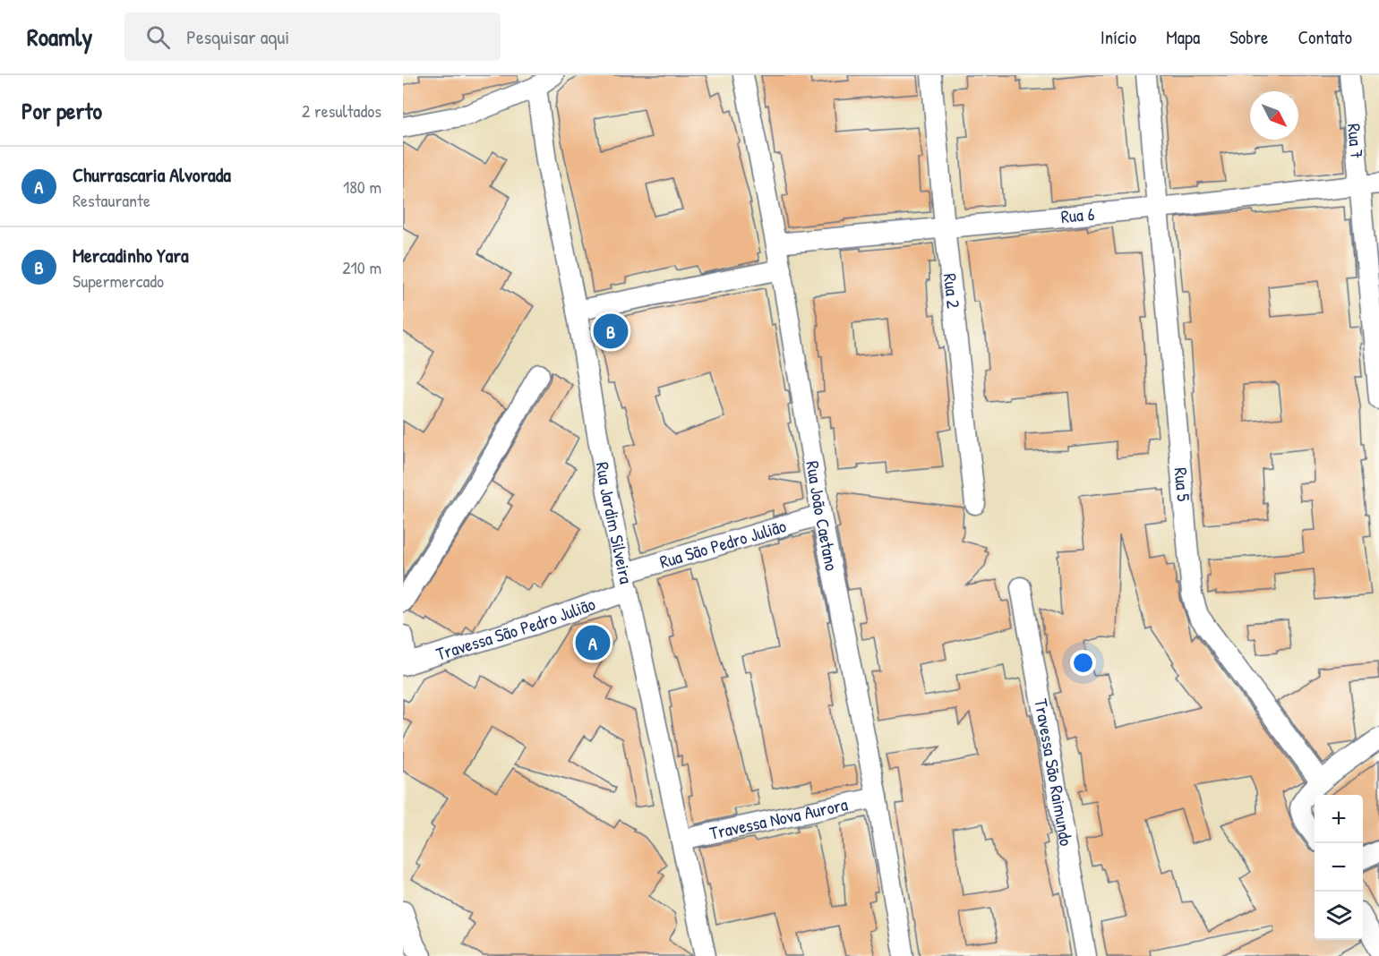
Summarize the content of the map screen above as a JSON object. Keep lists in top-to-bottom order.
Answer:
{
  "streets": {
    "street": [
      "Rua 7",
      "Rua 6",
      "Rua 2",
      "Rua 5",
      "Rua João Caetano",
      "Rua Jardim Silveira",
      "Rua São Pedro Julião",
      "Travessa São Pedro Julião",
      "Travessa São Raimundo",
      "Travessa Nova Aurora"
    ]
  },
  "crossings": [
    ["Rua 7", "Rua 6"],
    ["Rua 6", "Rua 2"],
    ["Rua 6", "Rua 5"],
    ["Rua 6", "Rua João Caetano"],
    ["Rua João Caetano", "Rua São Pedro Julião"],
    ["Rua João Caetano", "Travessa Nova Aurora"],
    ["Rua Jardim Silveira", "Rua São Pedro Julião"],
    ["Rua Jardim Silveira", "Travessa São Pedro Julião"],
    ["Rua Jardim Silveira", "Travessa Nova Aurora"],
    ["Rua São Pedro Julião", "Travessa São Pedro Julião"]
  ],
  "north": "bottom right",
  "page": {
    "header": "Roamly",
    "search": "Pesquisar aqui",
    "nav": [
      "Início",
      "Mapa",
      "Sobre",
      "Contato"
    ],
    "heading": ["Por perto", "2 resultados"],
    "list": [
      {
        "mark": "A",
        "name": "Churrascaria Alvorada",
        "note": "Restaurante",
        "value": "180 m"
      },
      {
        "mark": "B",
        "name": "Mercadinho Yara",
        "note": "Supermercado",
        "value": "210 m"
      }
    ],
    "pins": ["B", "A"],
    "map_buttons": ["+", "−"]
  }
}
